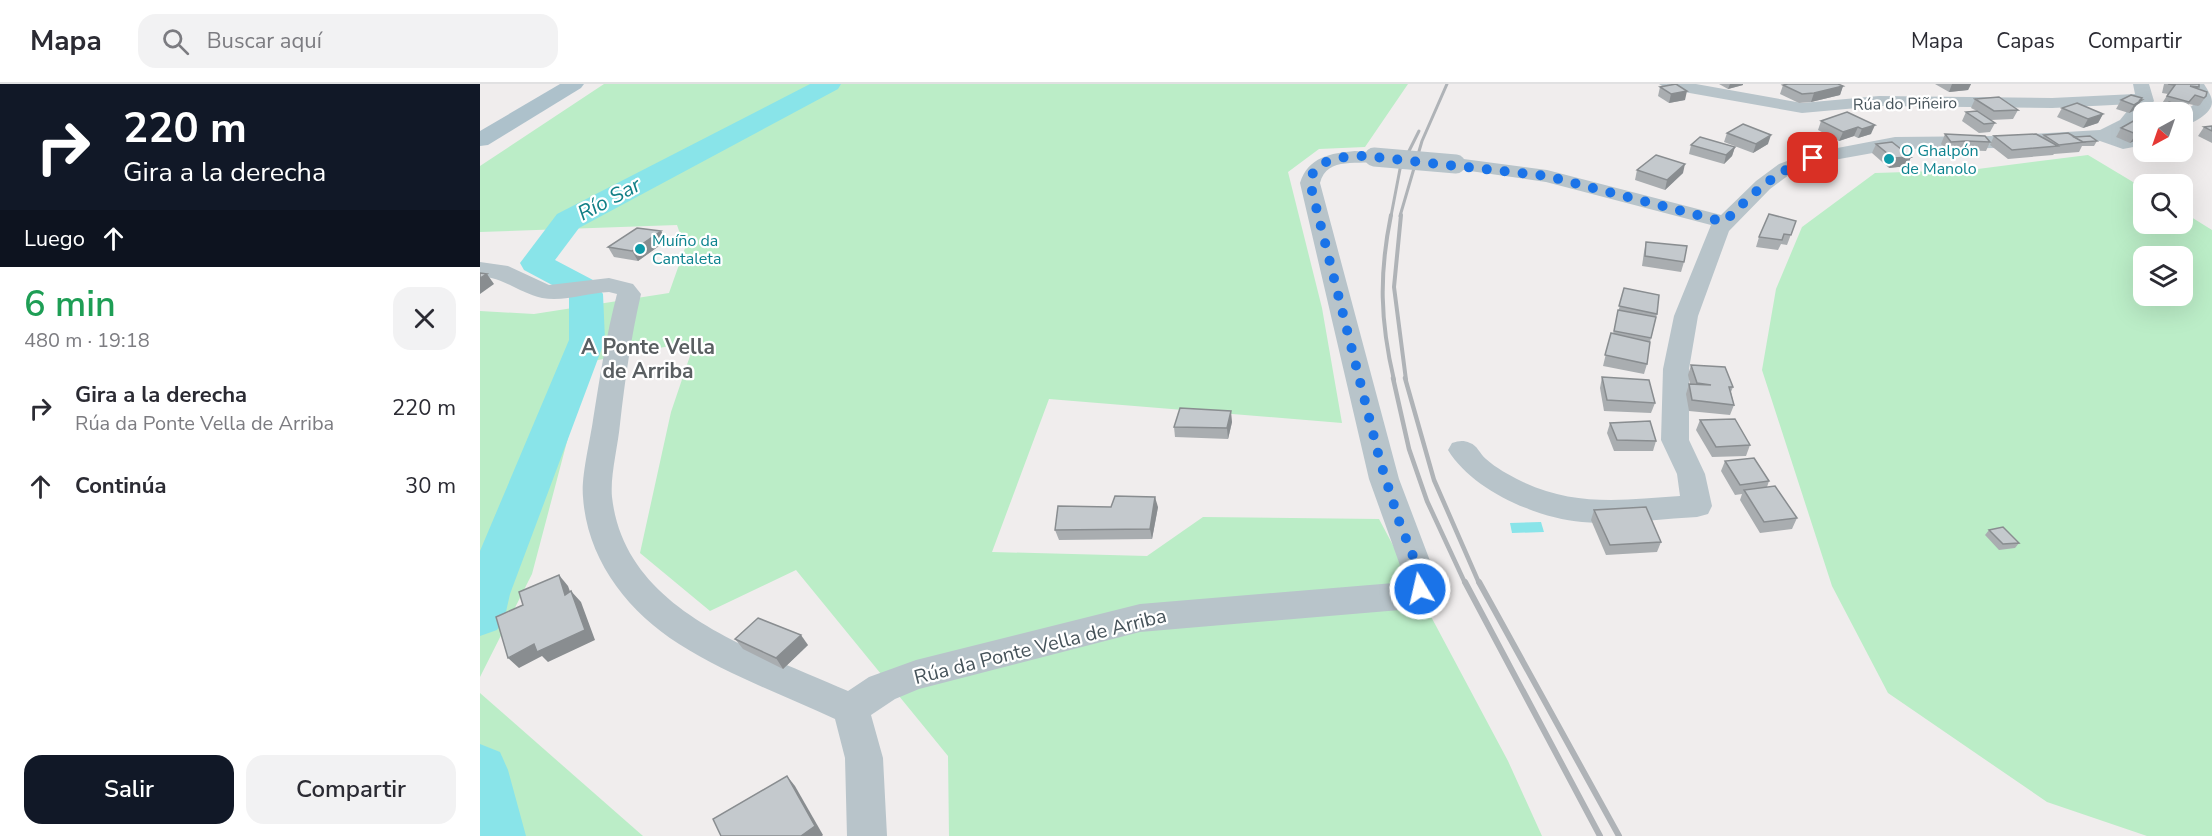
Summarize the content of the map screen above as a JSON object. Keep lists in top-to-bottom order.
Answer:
{
  "streets": {
    "street": ["Rúa do Piñeiro", "Rúa da Ponte Vella de Arriba"]
  },
  "districts": ["A Ponte Vella de Arriba"],
  "water": ["Río Sar"],
  "places": ["O Ghalpón de Manolo", "Muíño da Cantaleta"],
  "north": "bottom left",
  "page": {
    "header": "Mapa",
    "search": "Buscar aquí",
    "nav": ["Mapa", "Capas", "Compartir"],
    "turn": ["220 m", "Gira a la derecha"],
    "then": "Luego",
    "heading": ["6 min", "480 m · 19:18"],
    "list": [
      {
        "name": "Gira a la derecha",
        "note": "Rúa da Ponte Vella de Arriba",
        "value": "220 m"
      },
      {
        "name": "Continúa",
        "value": "30 m"
      }
    ],
    "buttons": ["Salir", "Compartir"]
  }
}
